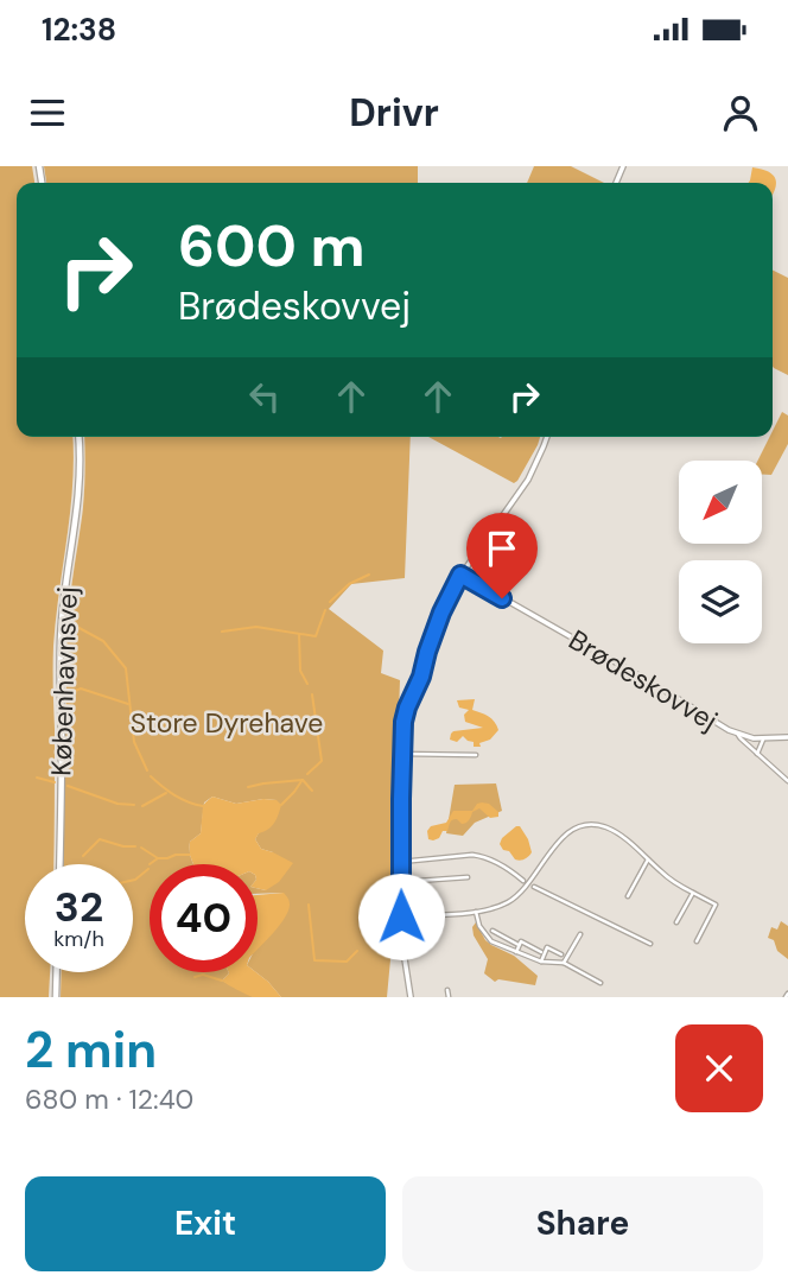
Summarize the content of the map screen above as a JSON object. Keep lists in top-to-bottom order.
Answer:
{
  "streets": {
    "main road": ["Københavnsvej"],
    "street": ["Brødeskovvej"]
  },
  "parks": ["Store Dyrehave"],
  "north": "bottom left",
  "page": {
    "status": "12:38",
    "header": "Drivr",
    "turn": ["600 m", "Brødeskovvej"],
    "speed": "32 km/h",
    "limit": "40",
    "heading": ["2 min", "680 m · 12:40"],
    "buttons": ["Exit", "Share"]
  }
}
